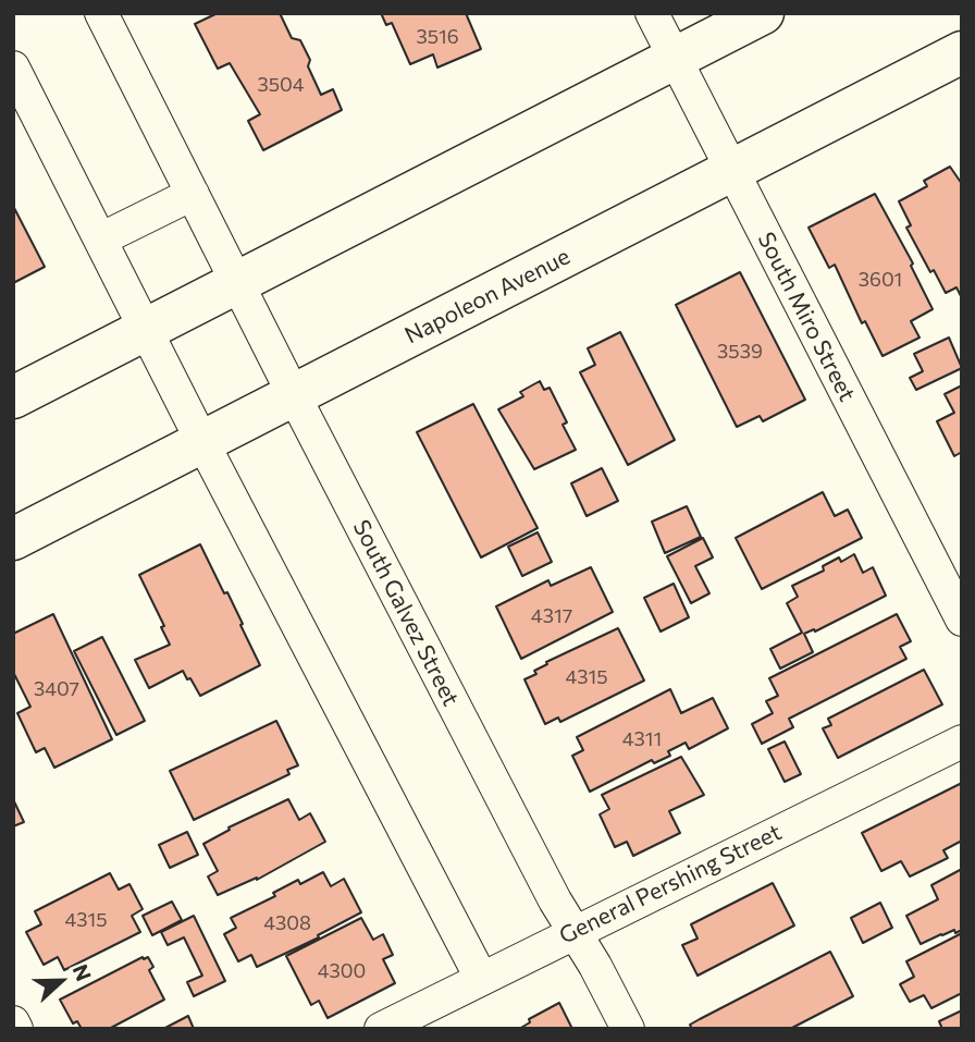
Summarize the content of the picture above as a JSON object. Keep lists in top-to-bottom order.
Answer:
{
  "streets": {
    "main road": ["Napoleon Avenue"],
    "street": ["South Miro Street", "South Galvez Street", "General Pershing Street"]
  },
  "crossings": [
    ["Napoleon Avenue", "South Miro Street"],
    ["Napoleon Avenue", "South Galvez Street"],
    ["South Galvez Street", "General Pershing Street"]
  ],
  "house_numbers": [
    "3516",
    "3504",
    "3601",
    "3539",
    "4317",
    "4315",
    "3407",
    "4311",
    "4315",
    "4308",
    "4300"
  ],
  "north": "right"
}
